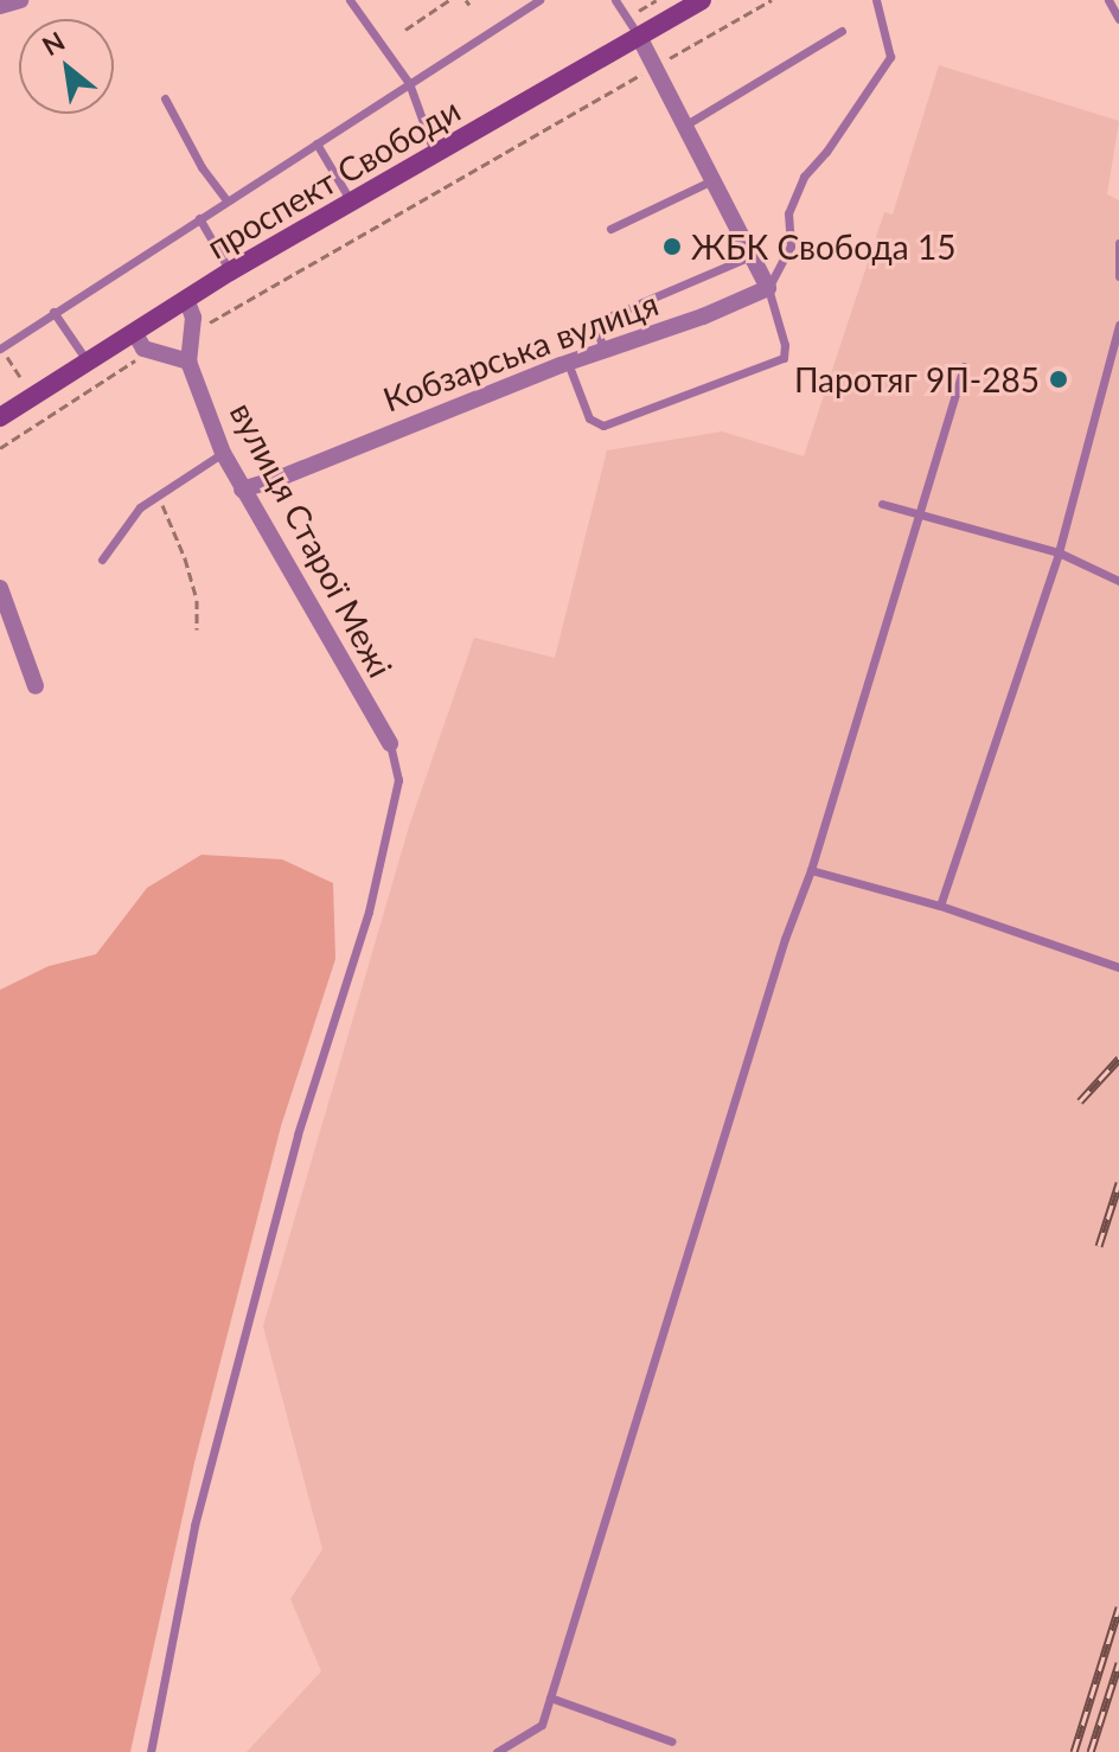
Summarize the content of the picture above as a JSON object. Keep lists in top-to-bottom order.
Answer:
{
  "streets": {
    "main road": ["проспект Свободи"],
    "street": ["Кобзарська вулиця", "вулиця Старої Межі"]
  },
  "crossings": [
    ["проспект Свободи", "вулиця Старої Межі"],
    ["Кобзарська вулиця", "вулиця Старої Межі"]
  ],
  "places": ["ЖБК Свобода 15", "Паротяг 9П-285"],
  "north": "top left"
}
